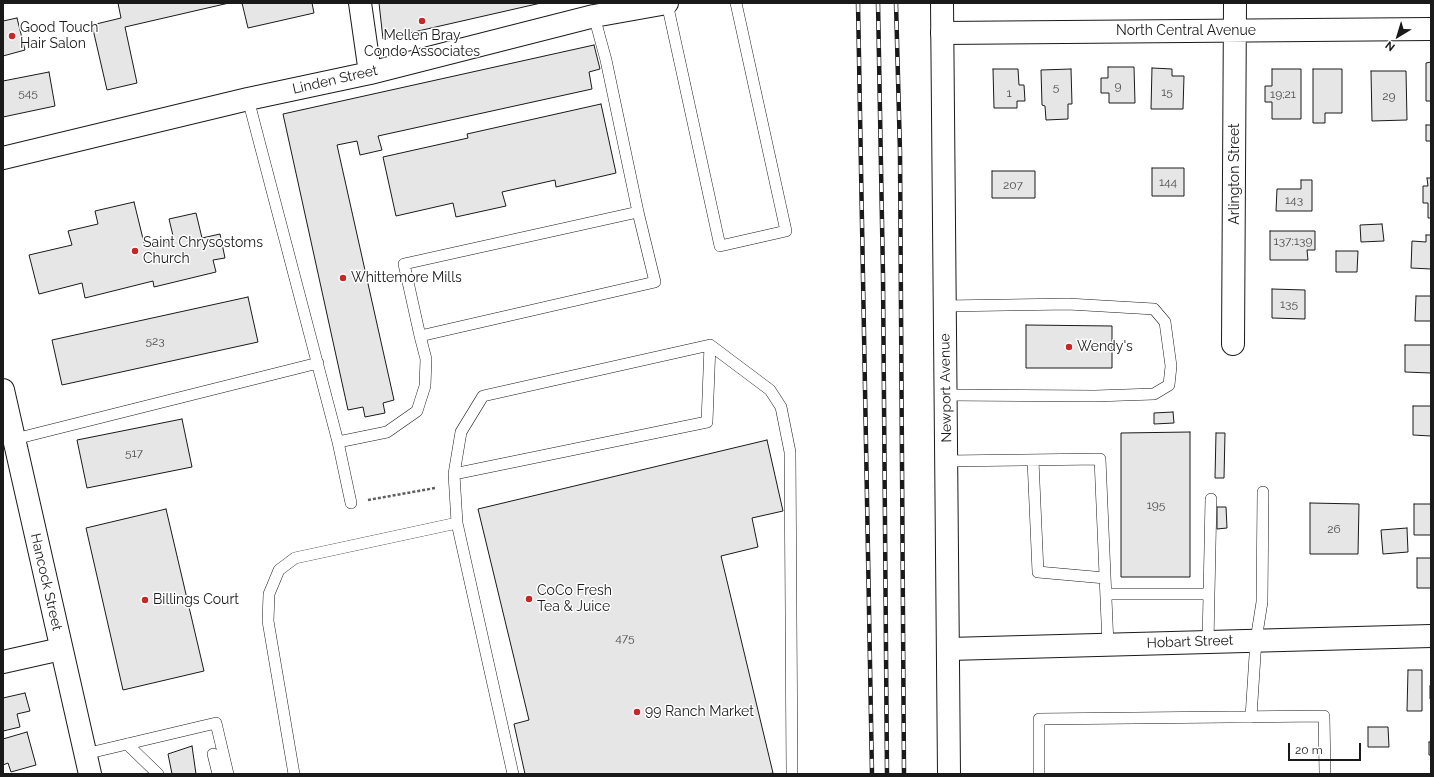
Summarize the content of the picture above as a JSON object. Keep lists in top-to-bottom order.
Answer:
{
  "streets": {
    "street": [
      "North Central Avenue",
      "Linden Street",
      "Arlington Street",
      "Newport Avenue",
      "Hancock Street",
      "Hobart Street"
    ]
  },
  "crossings": [
    ["North Central Avenue", "Arlington Street"],
    ["North Central Avenue", "Newport Avenue"],
    ["Newport Avenue", "Hobart Street"]
  ],
  "places": [
    "Mellen Bray Condo Associates",
    "Good Touch Hair Salon",
    "Saint Chrysostoms Church",
    "Whittemore Mills",
    "Wendy's",
    "CoCo Fresh Tea & Juice",
    "Billings Court",
    "99 Ranch Market"
  ],
  "house_numbers": [
    "9",
    "5",
    "15",
    "545",
    "1",
    "19;21",
    "29",
    "144",
    "207",
    "143",
    "137;139",
    "135",
    "523",
    "517",
    "195",
    "26",
    "475"
  ],
  "scale_bar": "20 m",
  "north": "bottom left"
}
